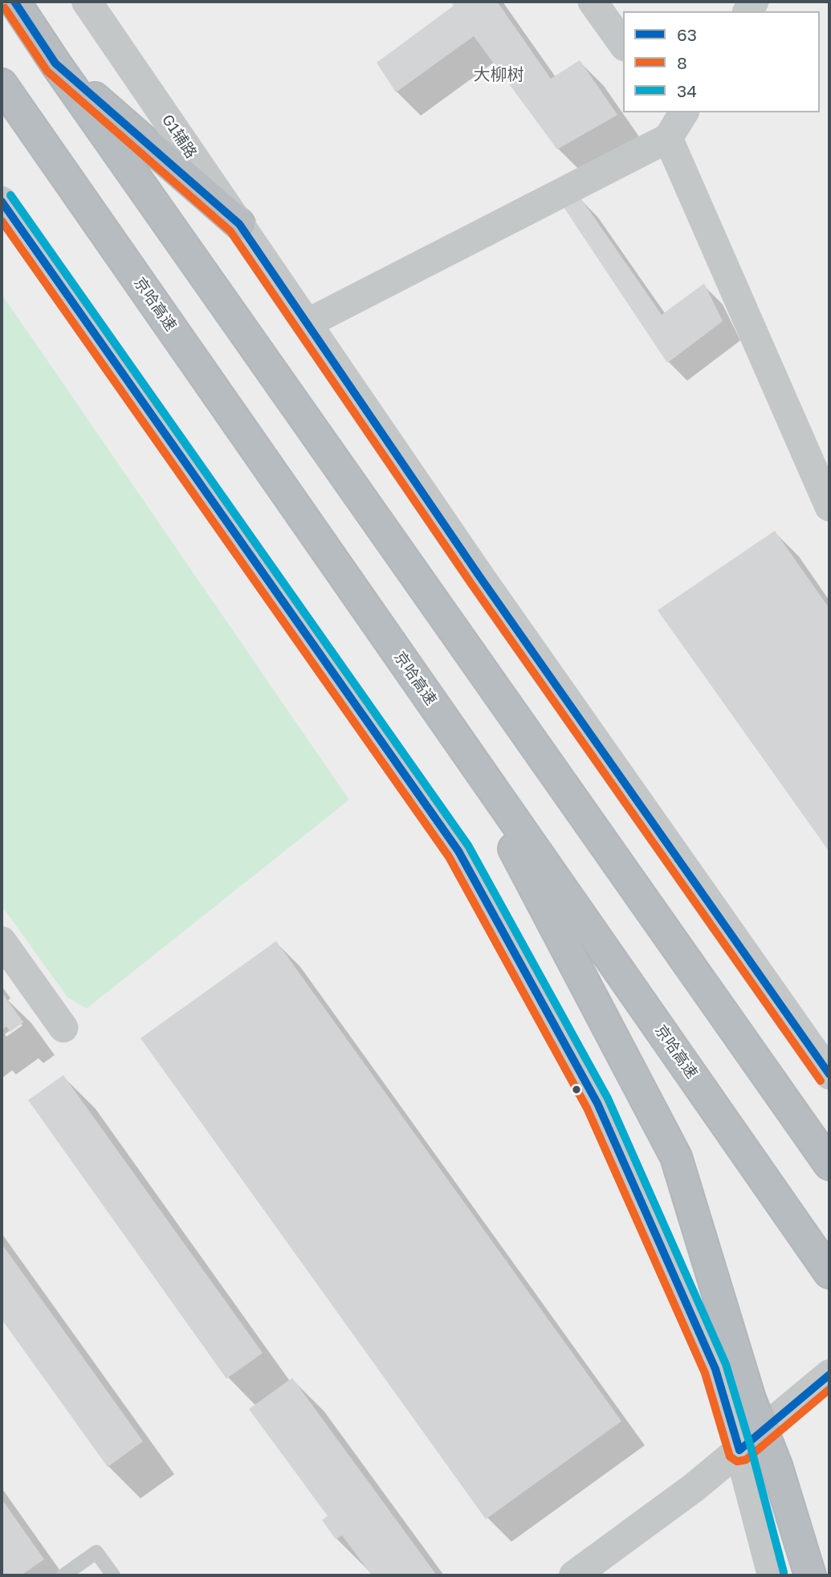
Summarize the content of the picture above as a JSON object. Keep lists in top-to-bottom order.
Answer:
{
  "streets": {
    "highway": ["京哈高速"],
    "street": ["G1辅路"]
  },
  "districts": ["大柳树"],
  "lines": ["transit line 63", "transit line 8", "transit line 34"],
  "legend": ["63", "8", "34"]
}
